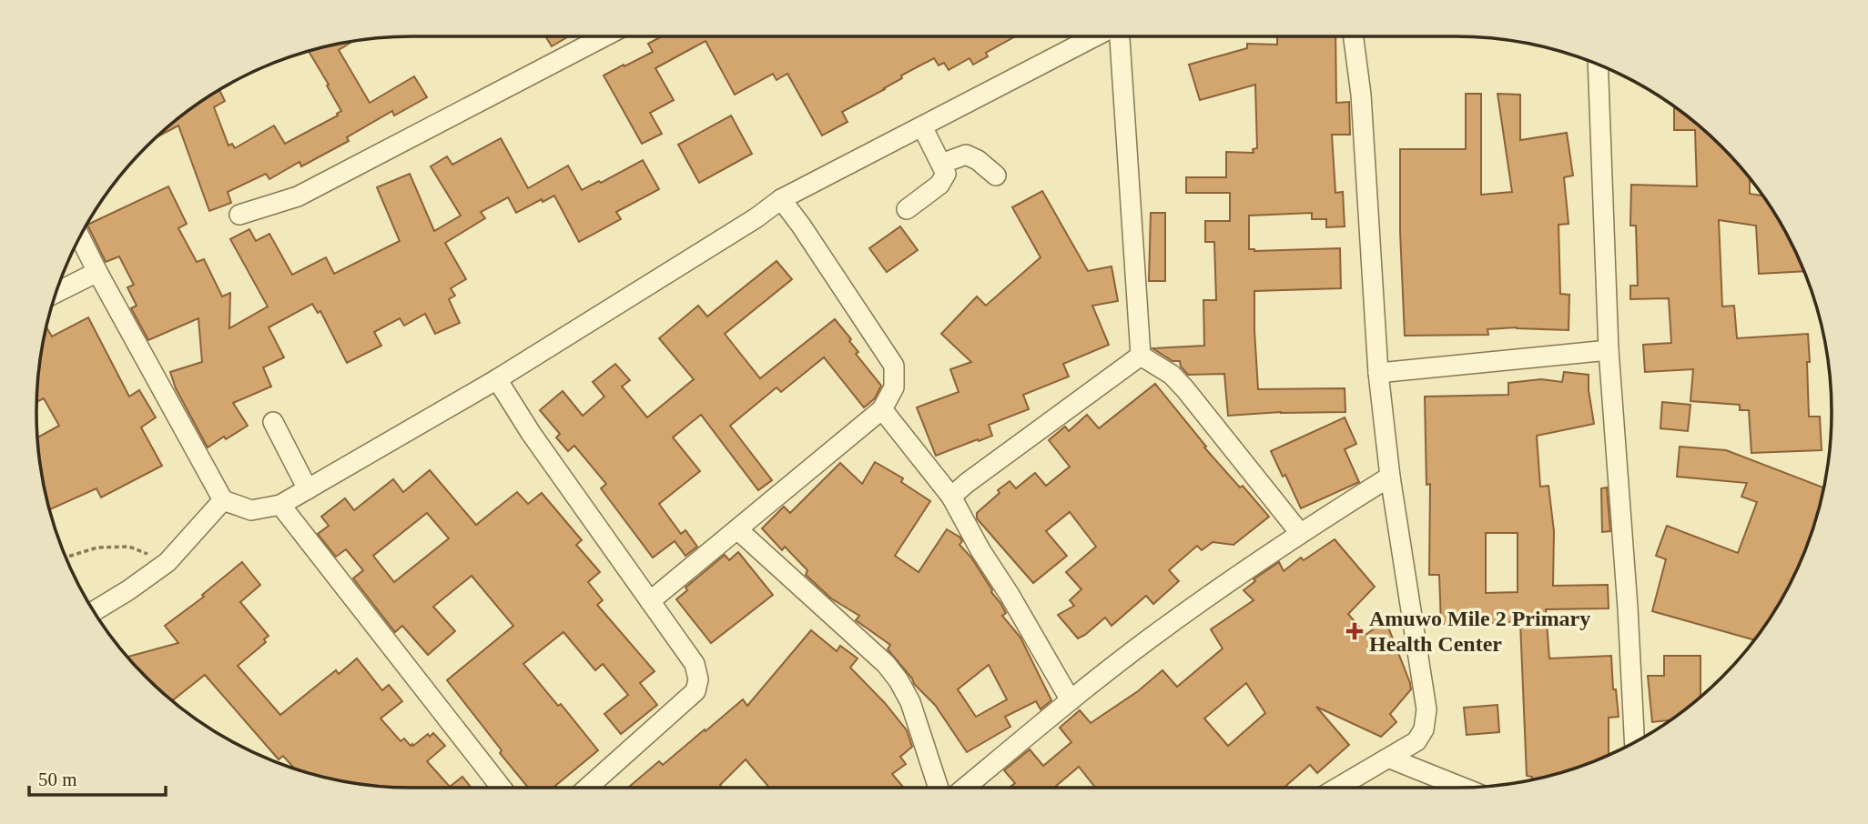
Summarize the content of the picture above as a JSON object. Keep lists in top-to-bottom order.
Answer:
{
  "places": {
    "health": ["Amuwo Mile 2 Primary Health Center"]
  },
  "scale_bar": "50 m"
}
